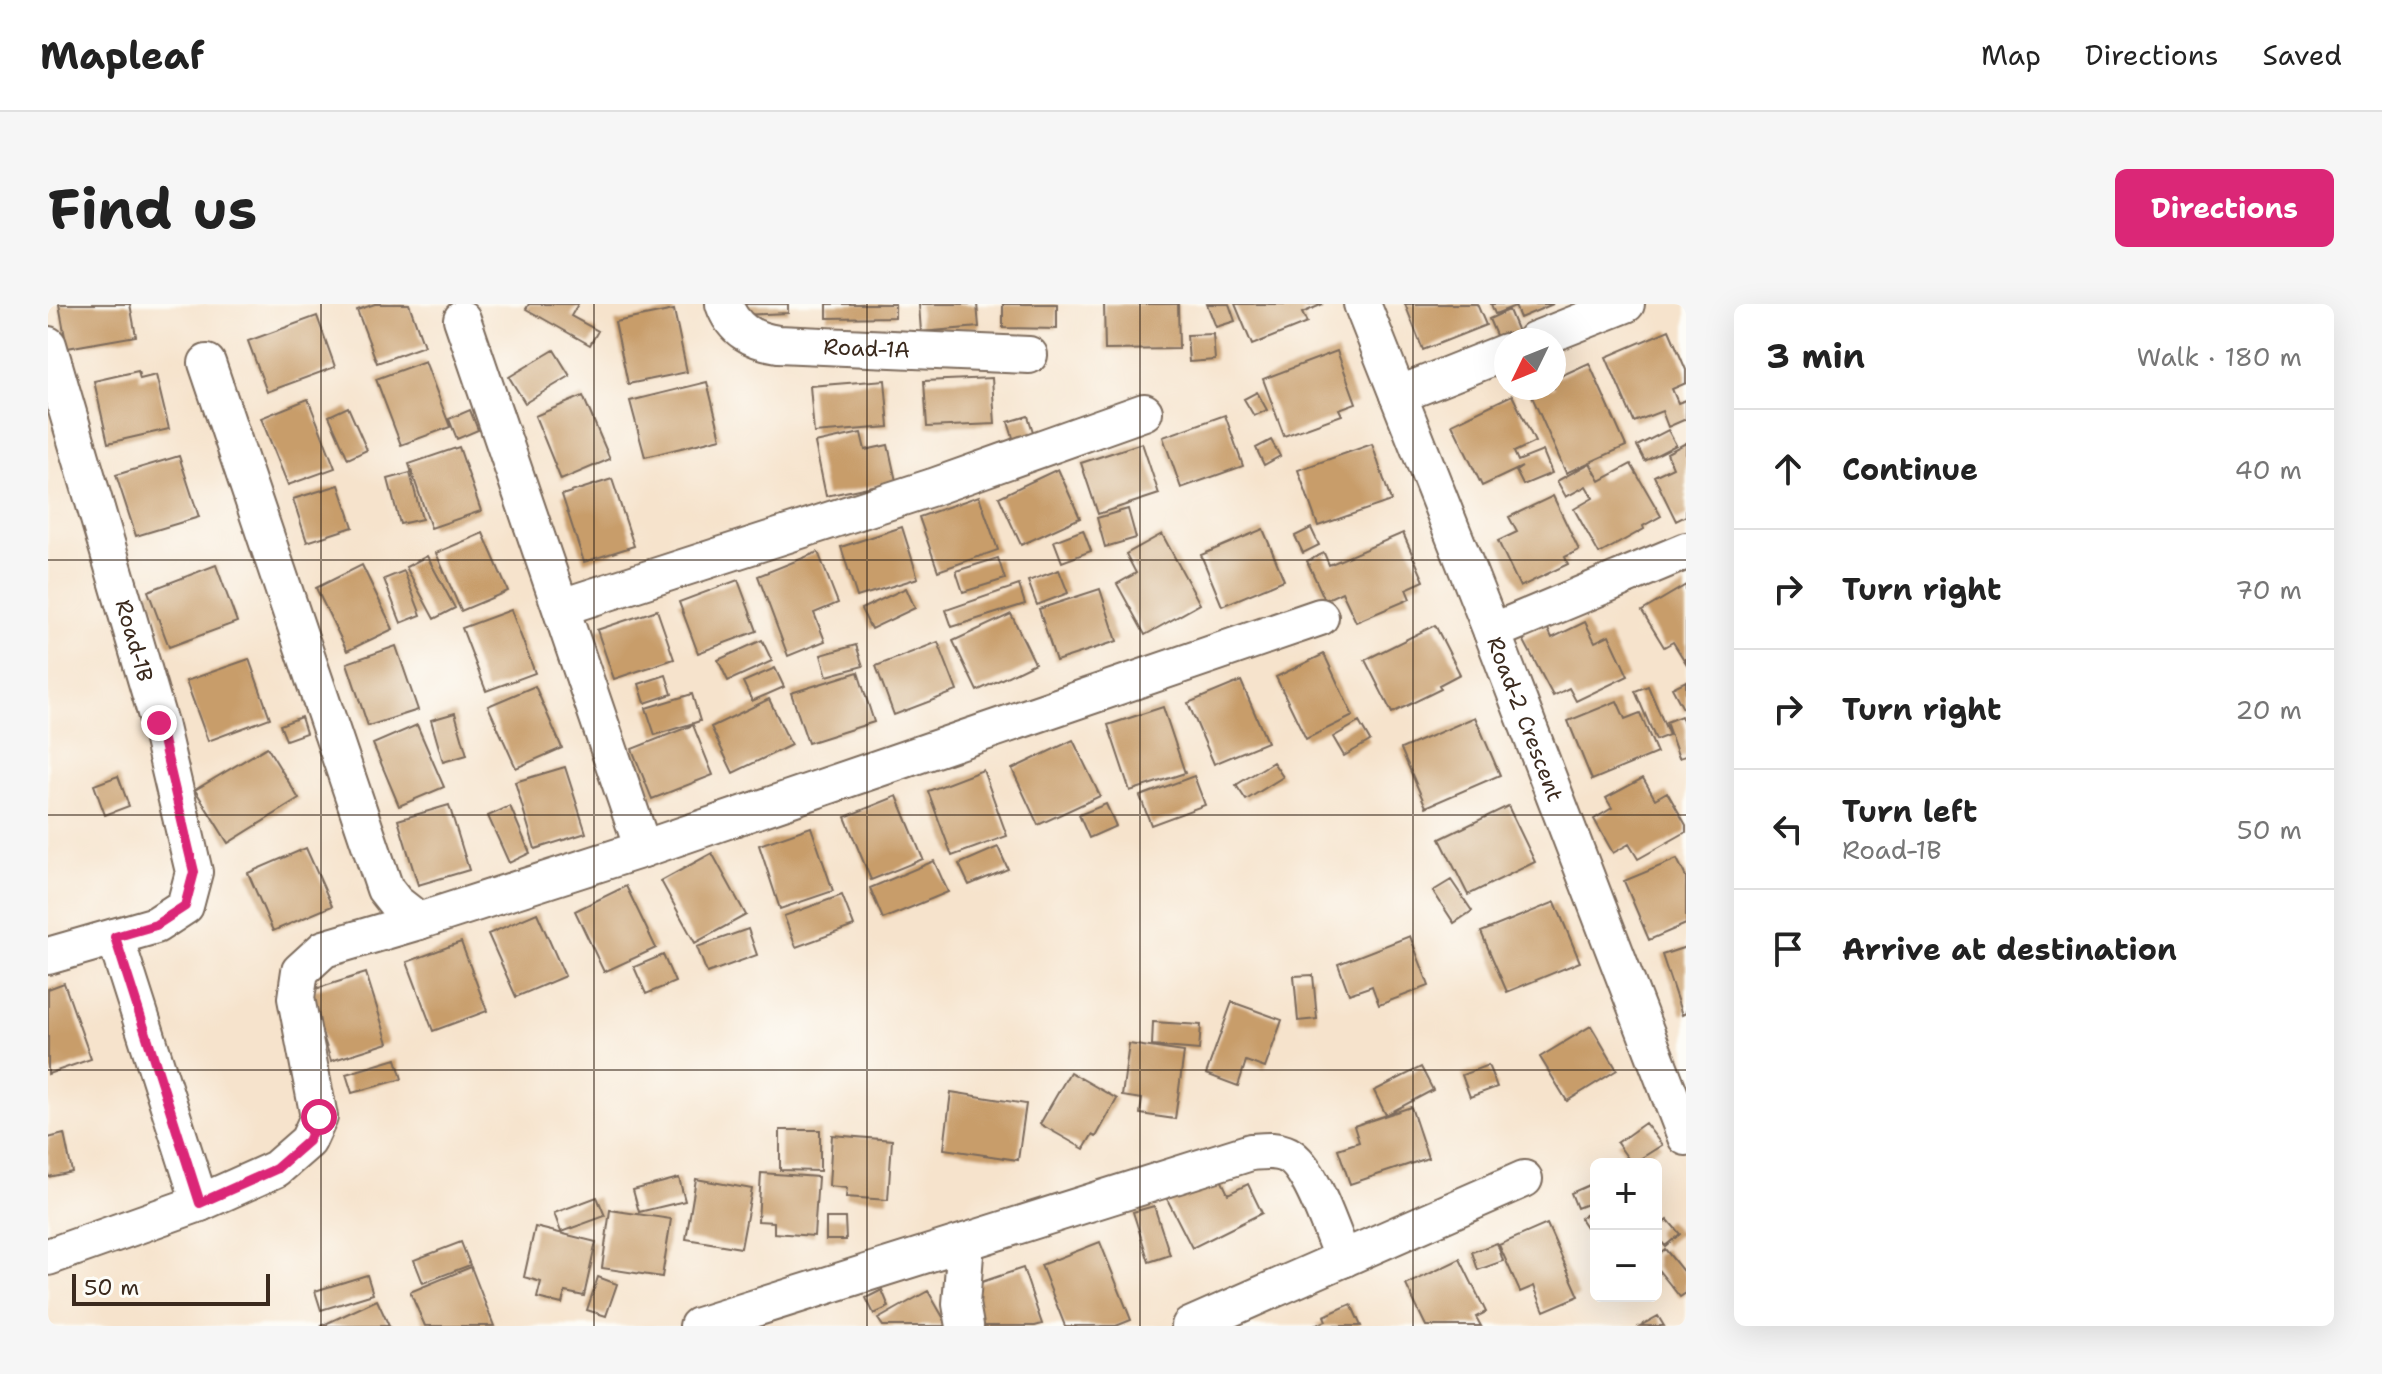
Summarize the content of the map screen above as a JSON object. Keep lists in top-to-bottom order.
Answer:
{
  "streets": {
    "street": ["Road-1A", "Road-1B", "Road-2 Crescent"]
  },
  "scale_bar": "50 m",
  "north": "bottom left",
  "page": {
    "header": "Mapleaf",
    "nav": ["Map", "Directions", "Saved"],
    "buttons": "Directions",
    "title": "Find us",
    "heading": ["3 min", "Walk · 180 m"],
    "list": [
      ["Continue", "40 m"],
      ["Turn right", "70 m"],
      ["Turn right", "20 m"],
      ["Turn left", "Road-1B", "50 m"],
      "Arrive at destination"
    ],
    "map_buttons": ["+", "−"],
    "scale": "50 m"
  }
}
